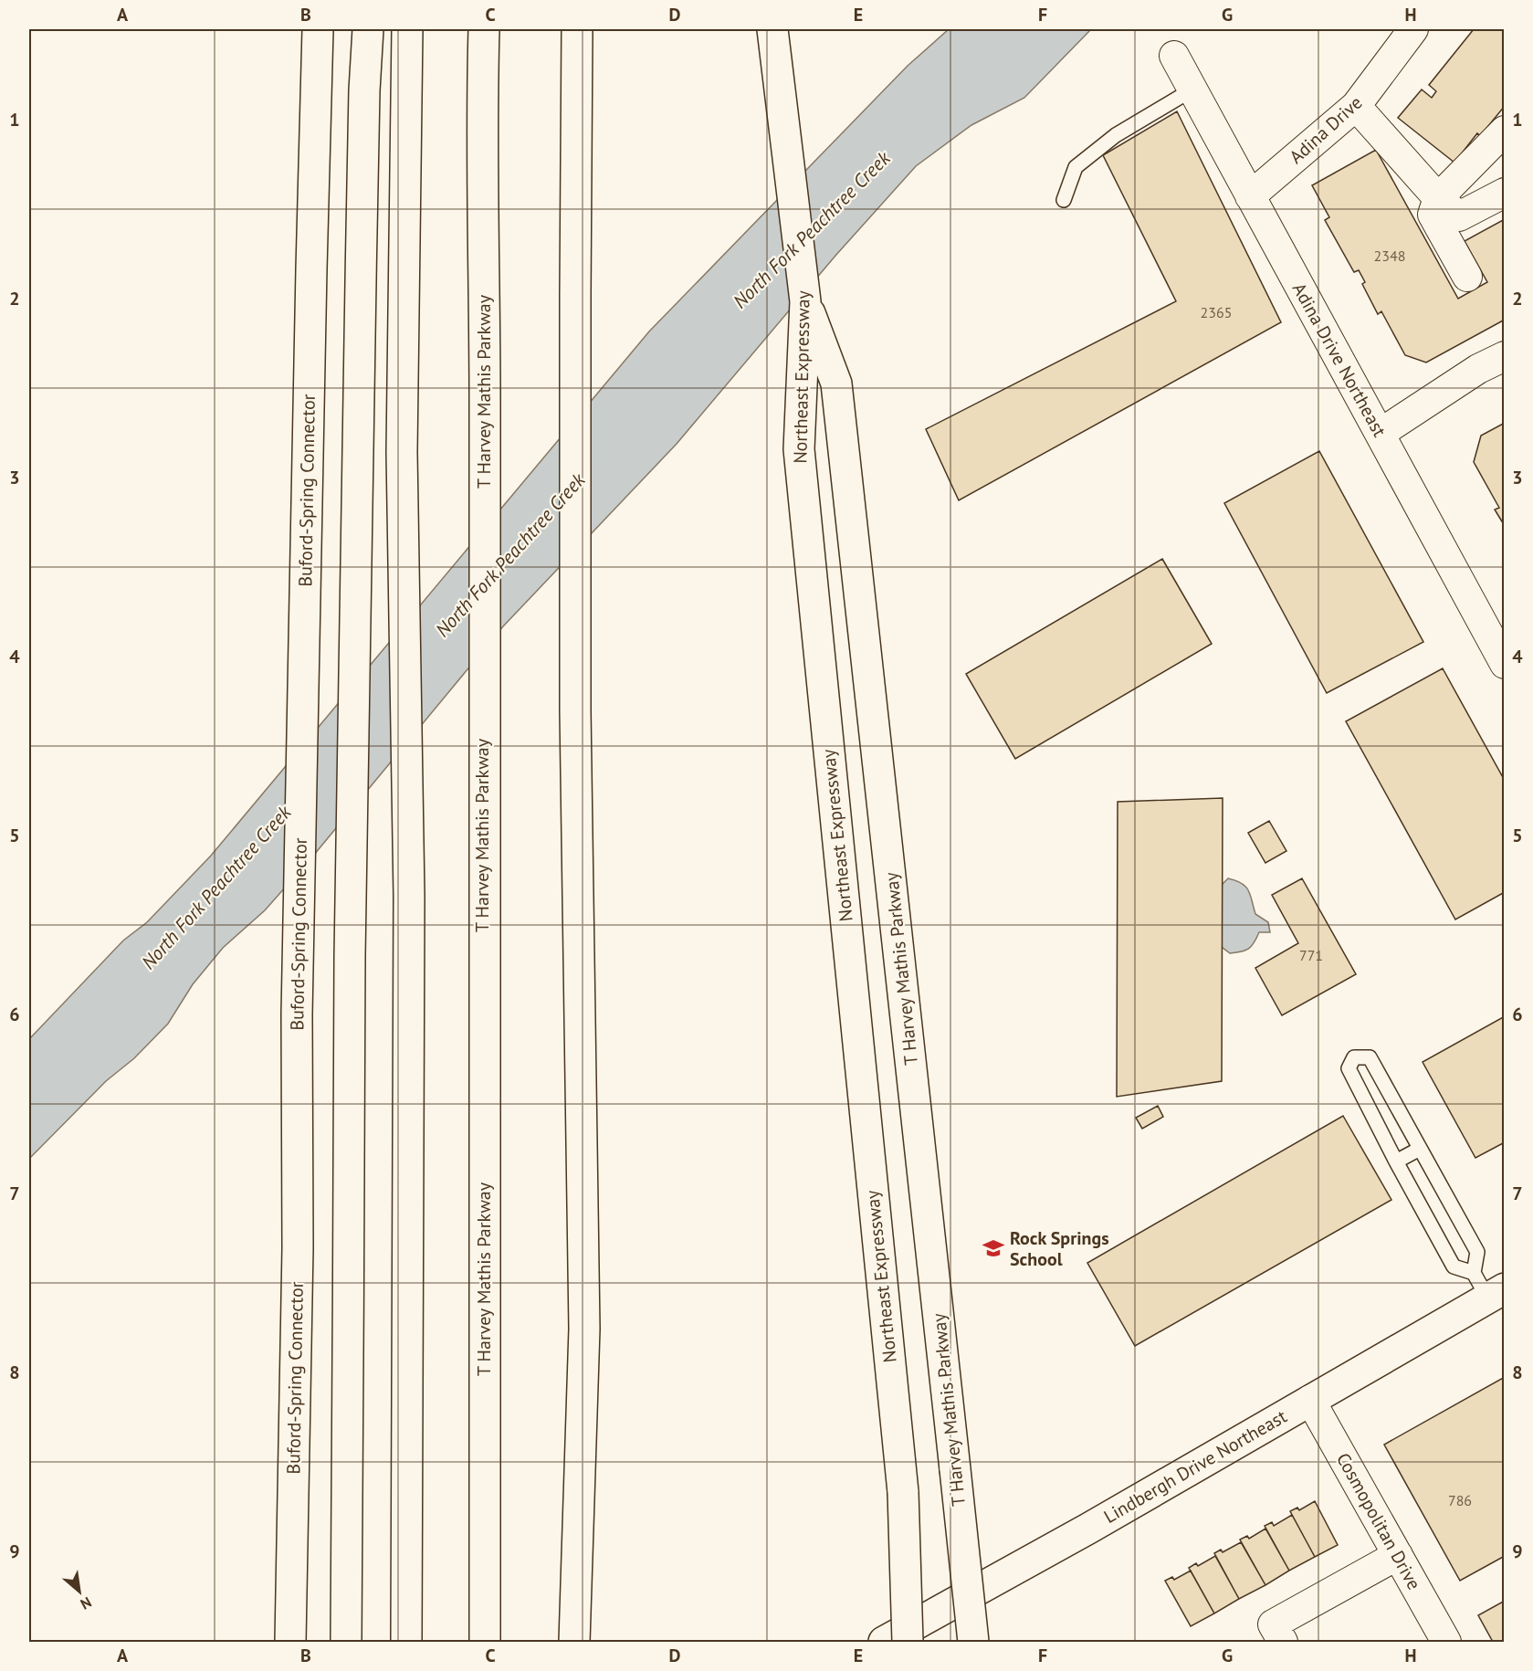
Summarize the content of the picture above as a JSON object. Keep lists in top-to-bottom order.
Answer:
{
  "streets": {
    "main road": [
      "Northeast Expressway",
      "T Harvey Mathis Parkway",
      "Buford-Spring Connector",
      "Lindbergh Drive Northeast"
    ],
    "street": ["Adina Drive", "Adina Drive Northeast", "Cosmopolitan Drive"]
  },
  "crossings": [
    ["Adina Drive", "Adina Drive Northeast"],
    ["Northeast Expressway", "T Harvey Mathis Parkway"],
    ["Lindbergh Drive Northeast", "Cosmopolitan Drive"]
  ],
  "water": ["North Fork Peachtree Creek"],
  "places": {
    "school or university": ["Rock Springs School"]
  },
  "house_numbers": [
    "2348",
    "2365",
    "771",
    "786"
  ],
  "north": "bottom right",
  "grid": {
    "columns": [
      "A",
      "B",
      "C",
      "D",
      "E",
      "F",
      "G",
      "H"
    ],
    "rows": [
      "1",
      "2",
      "3",
      "4",
      "5",
      "6",
      "7",
      "8",
      "9"
    ]
  }
}
